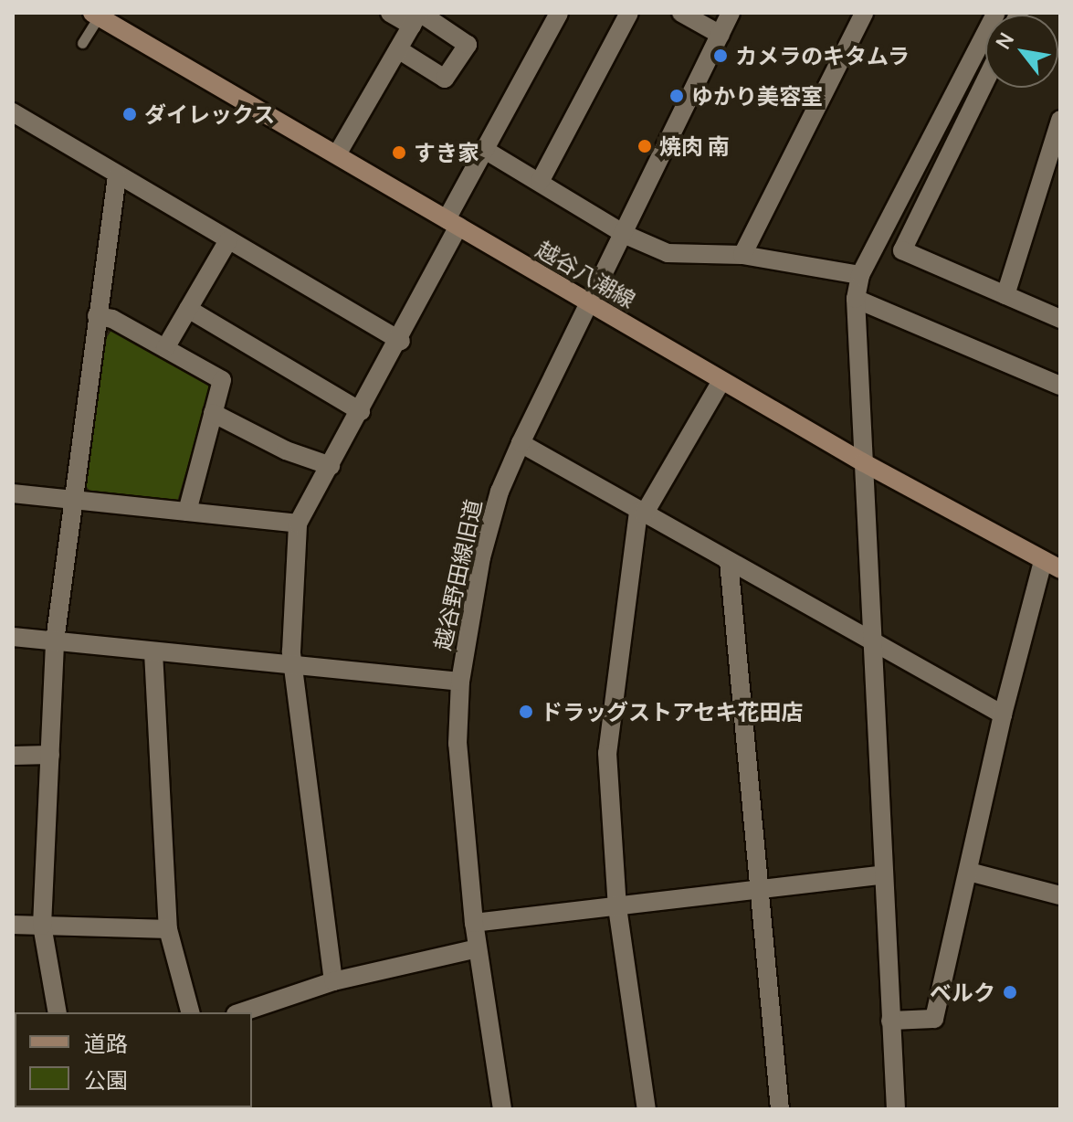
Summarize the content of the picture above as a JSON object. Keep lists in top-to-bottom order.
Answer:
{
  "streets": {
    "main road": ["越谷八潮線"],
    "street": ["越谷野田線旧道"]
  },
  "crossings": [
    ["越谷八潮線", "越谷野田線旧道"]
  ],
  "places": [
    "カメラのキタムラ",
    "ゆかり美容室",
    "ダイレックス",
    "焼肉 南",
    "すき家",
    "ドラッグストアセキ花田店",
    "ベルク"
  ],
  "legend": ["道路", "公園"],
  "north": "top left"
}
